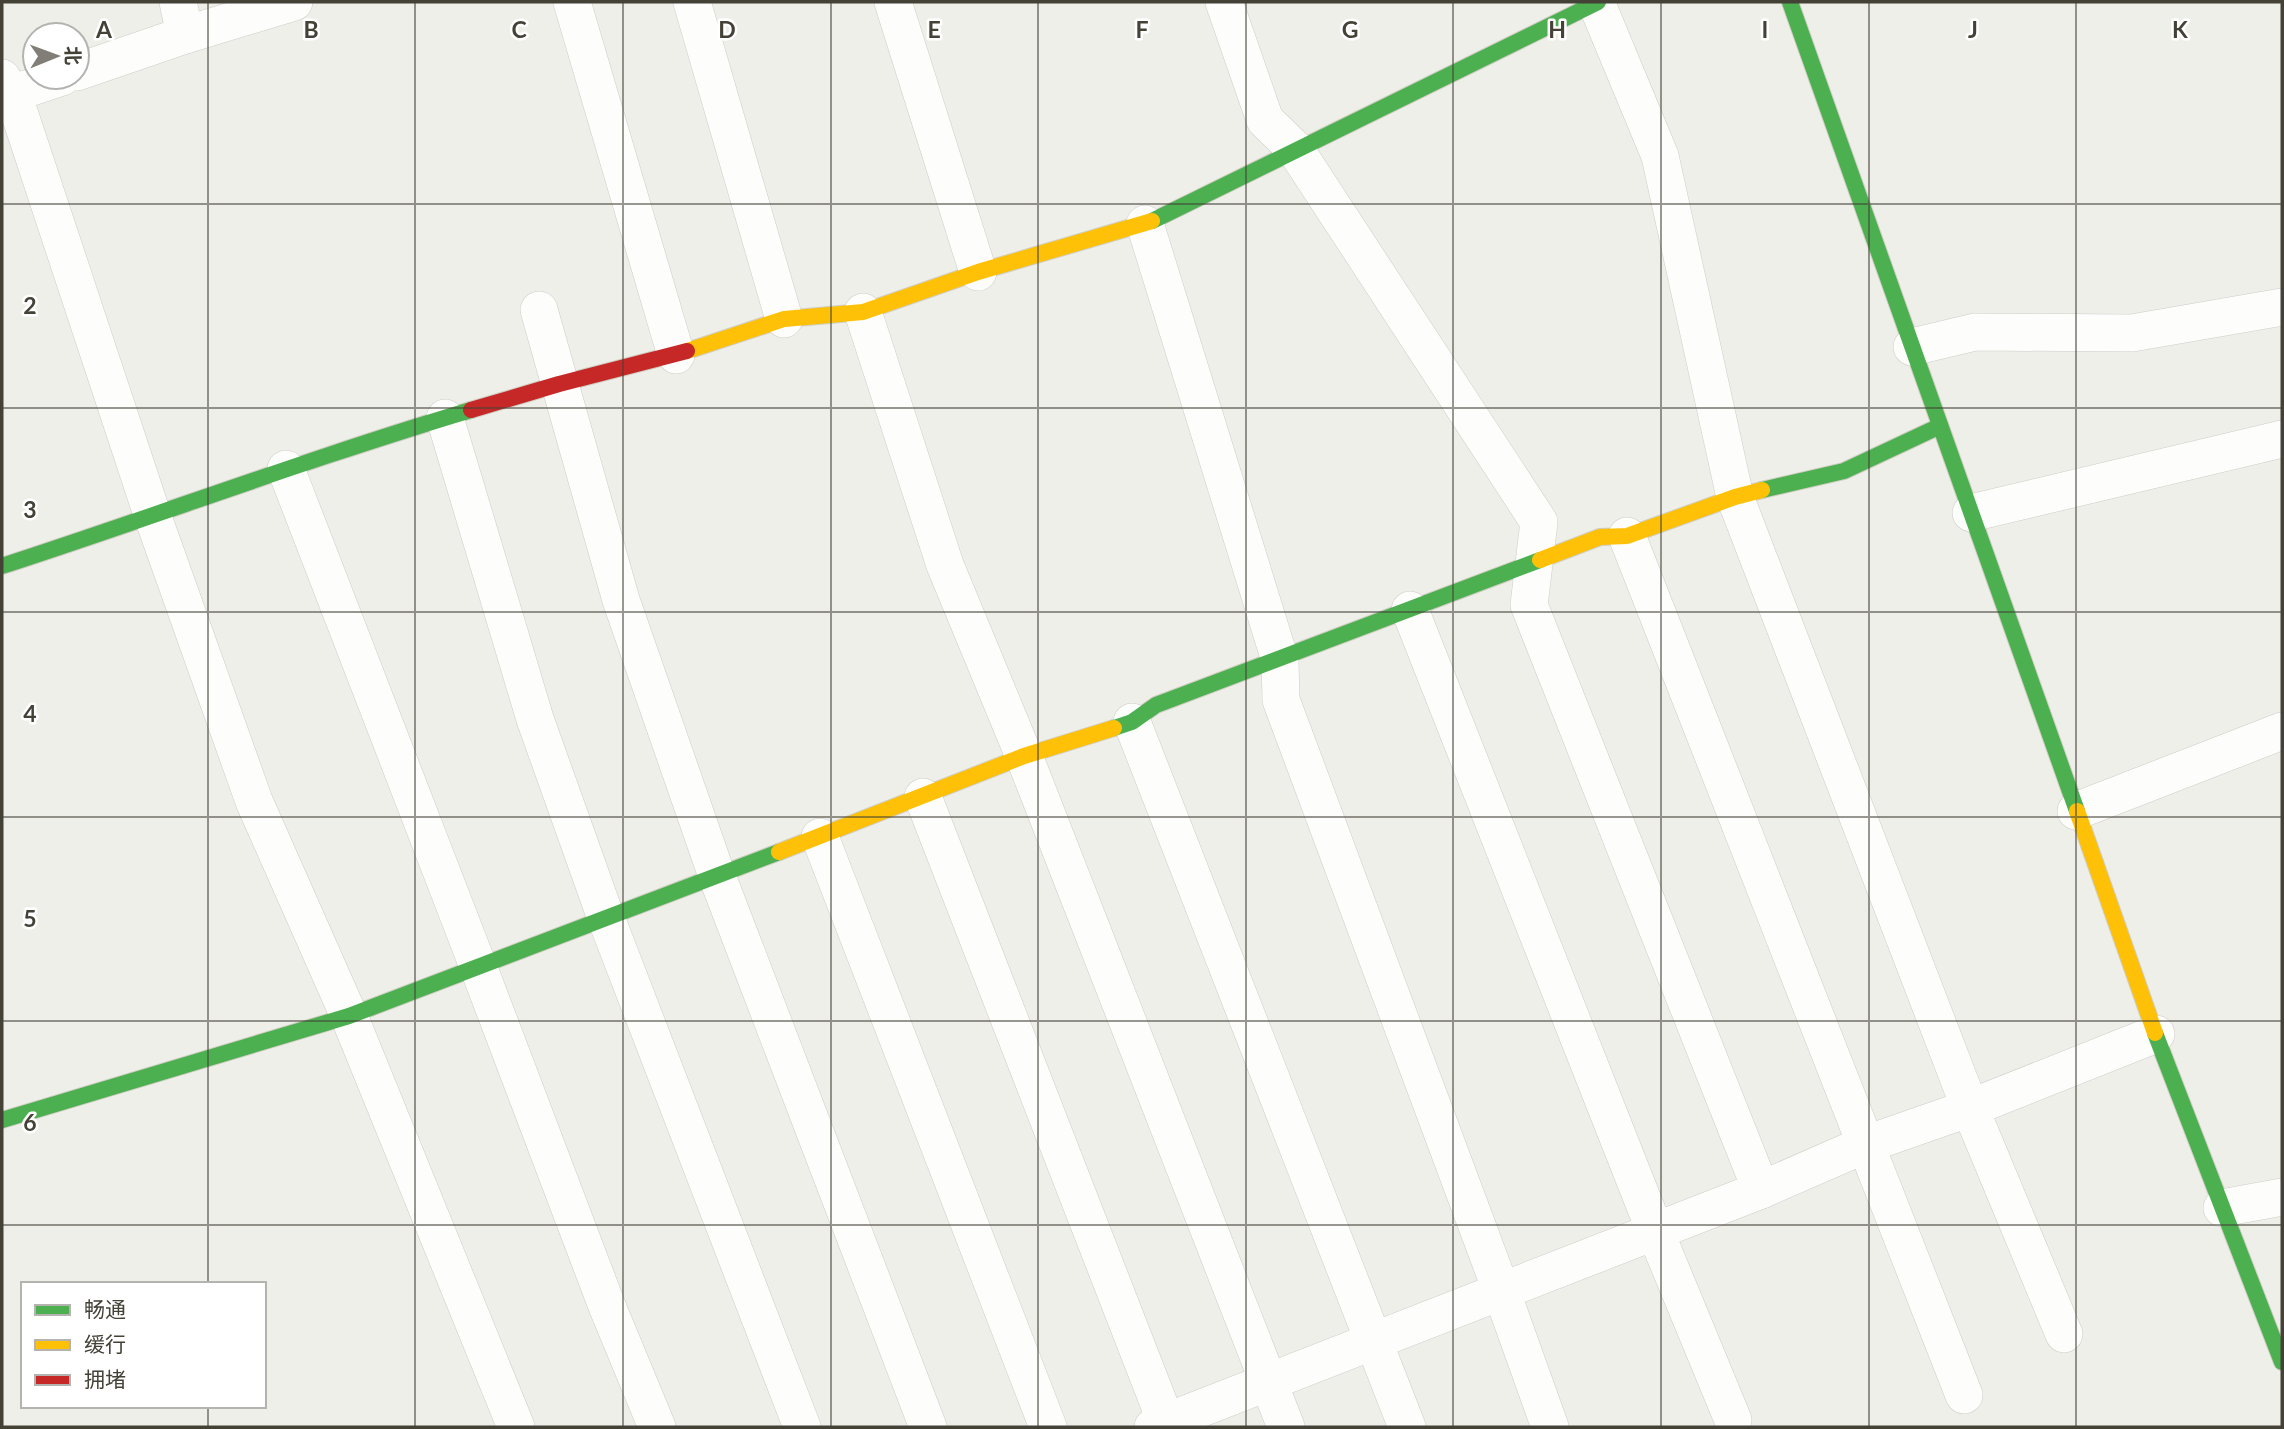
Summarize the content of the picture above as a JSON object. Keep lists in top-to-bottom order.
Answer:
{
  "legend": ["畅通", "缓行", "拥堵"],
  "north": "right",
  "grid": {
    "columns": [
      "A",
      "B",
      "C",
      "D",
      "E",
      "F",
      "G",
      "H",
      "I",
      "J",
      "K"
    ],
    "rows": [
      "2",
      "3",
      "4",
      "5",
      "6"
    ]
  }
}
